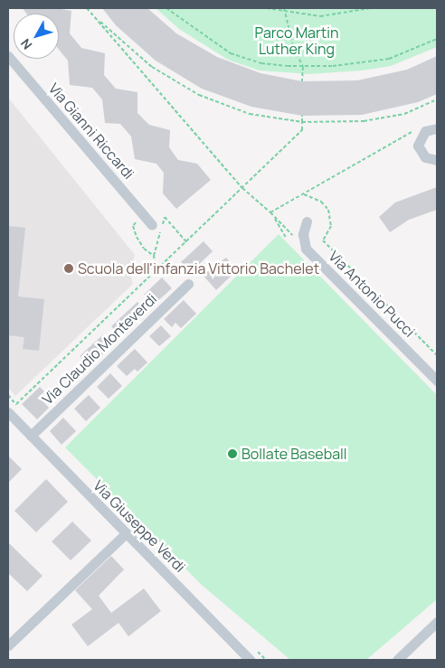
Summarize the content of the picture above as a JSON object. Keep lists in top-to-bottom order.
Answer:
{
  "streets": {
    "street": [
      "Via Gianni Riccardi",
      "Via Antonio Pucci",
      "Via Claudio Monteverdi",
      "Via Giuseppe Verdi"
    ]
  },
  "crossings": [
    ["Via Claudio Monteverdi", "Via Giuseppe Verdi"]
  ],
  "parks": ["Parco Martin Luther King"],
  "places": ["Scuola dell'infanzia Vittorio Bachelet", "Bollate Baseball"],
  "north": "bottom left"
}
